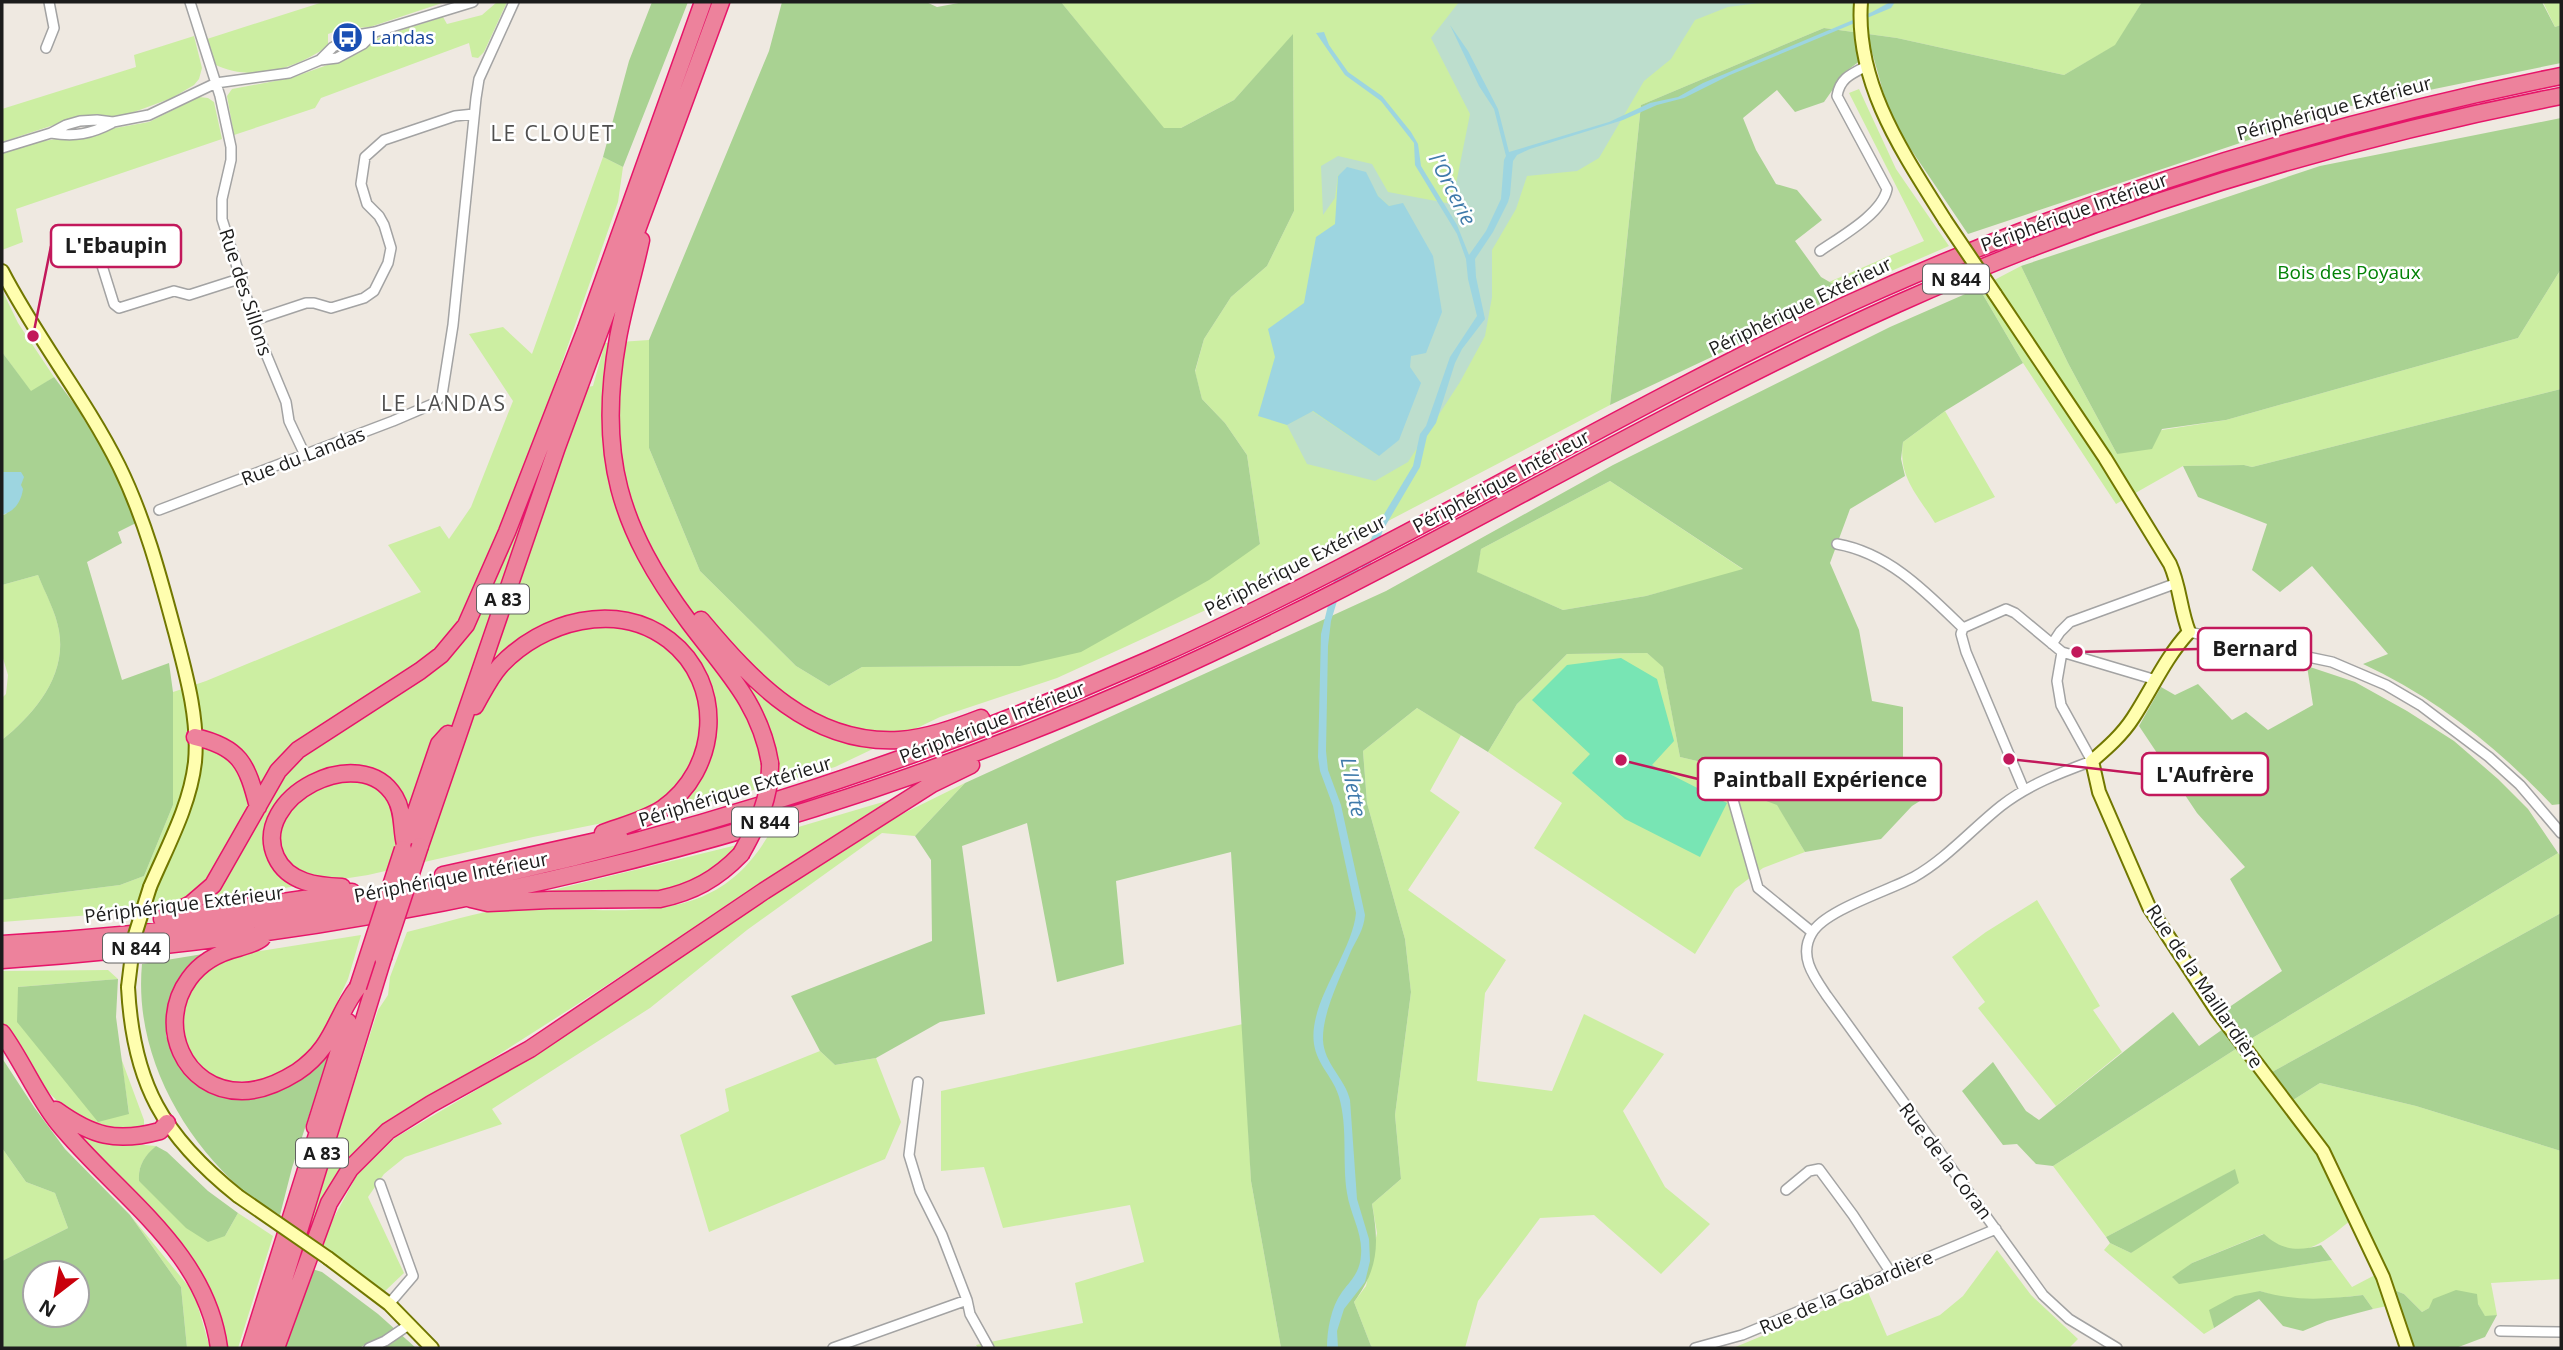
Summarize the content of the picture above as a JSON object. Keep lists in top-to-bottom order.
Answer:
{
  "streets": {
    "highway": [
      "Périphérique Extérieur",
      "Périphérique Intérieur",
      "N 844",
      "A 83"
    ],
    "street": [
      "Rue des Sillons",
      "Rue du Landas",
      "Rue de la Maillardière",
      "Rue de la Coran",
      "Rue de la Gabardière"
    ]
  },
  "crossings": [
    ["Rue des Sillons", "Rue du Landas"],
    ["Rue de la Coran", "Rue de la Gabardière"]
  ],
  "districts": ["LE CLOUET", "LE LANDAS"],
  "water": ["l'Orcerie", "L'Ilette"],
  "parks": ["Bois des Poyaux"],
  "places": {
    "bus stop": ["Landas"],
    "other": [
      "L'Ebaupin",
      "Bernard",
      "L'Aufrère",
      "Paintball Expérience"
    ]
  },
  "north": "bottom left"
}
